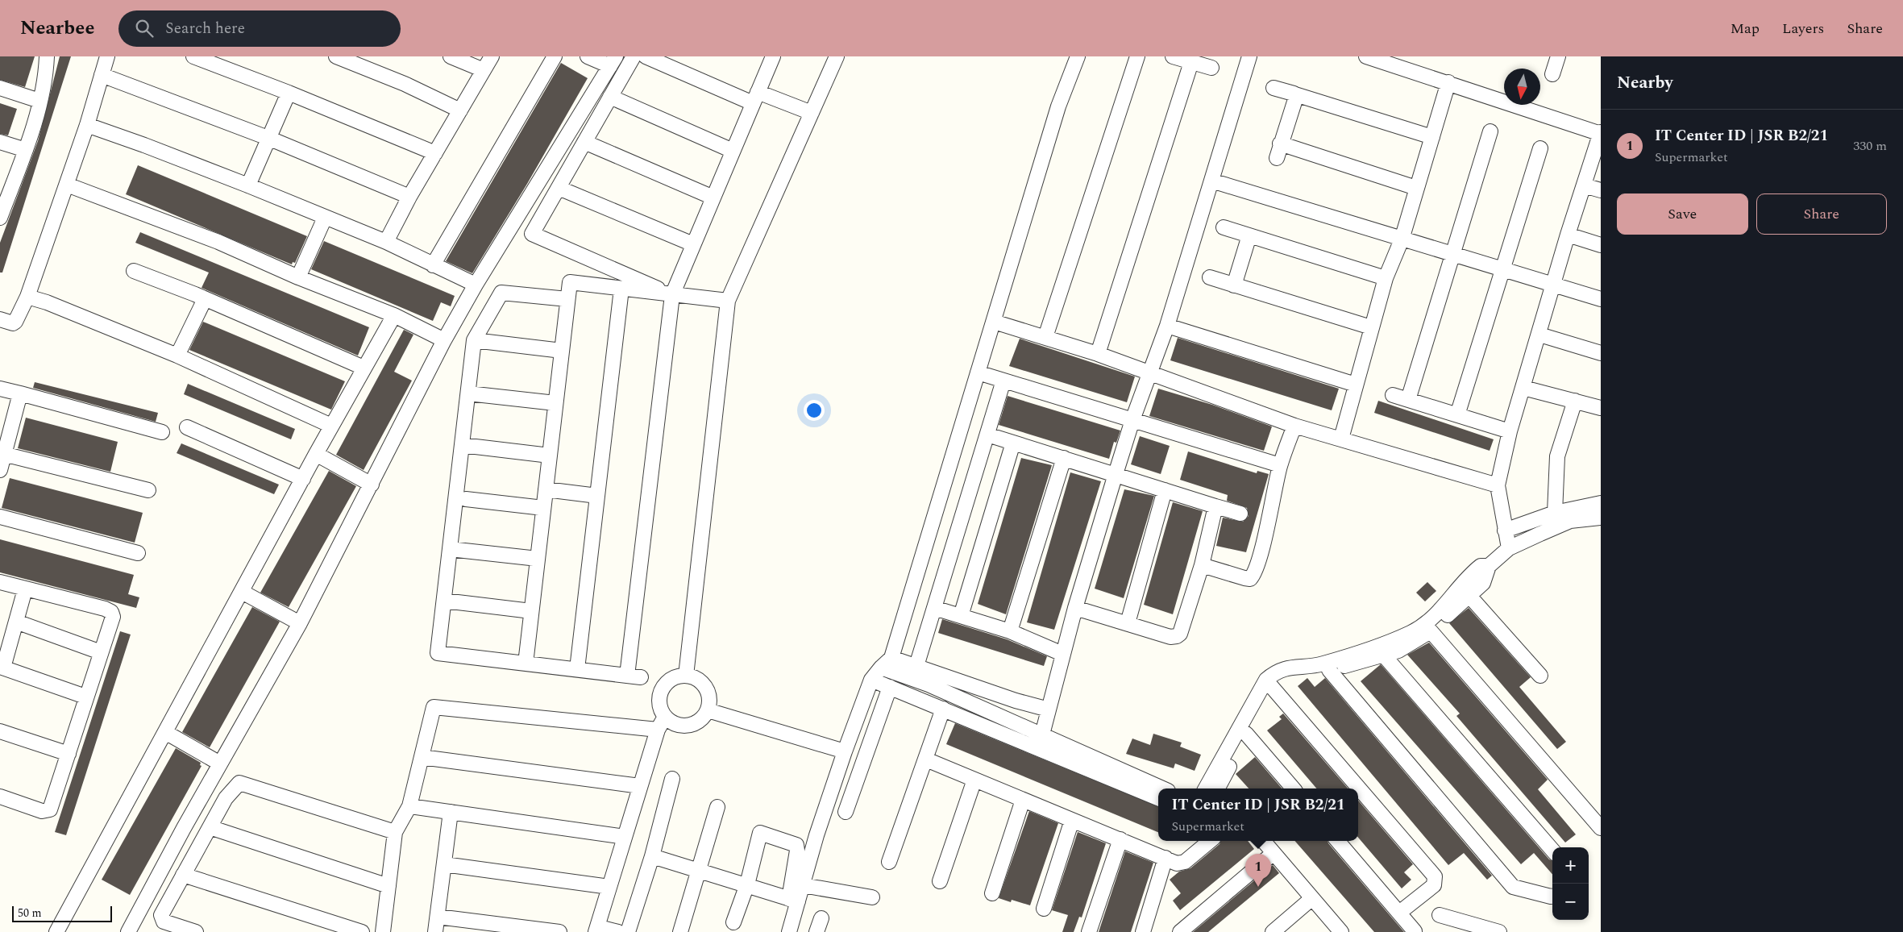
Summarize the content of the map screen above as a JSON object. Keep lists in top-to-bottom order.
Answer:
{
  "scale_bar": "50 m",
  "north": "bottom",
  "page": {
    "header": "Nearbee",
    "search": "Search here",
    "nav": ["Map", "Layers", "Share"],
    "heading": "Nearby",
    "list": [
      {
        "mark": "1",
        "name": "IT Center ID | JSR B2/21",
        "note": "Supermarket",
        "value": "330 m"
      }
    ],
    "buttons": ["Save", "Share"],
    "popup": ["IT Center ID | JSR B2/21", "Supermarket"],
    "map_buttons": ["+", "−"],
    "pins": "1",
    "scale": "50 m"
  }
}
